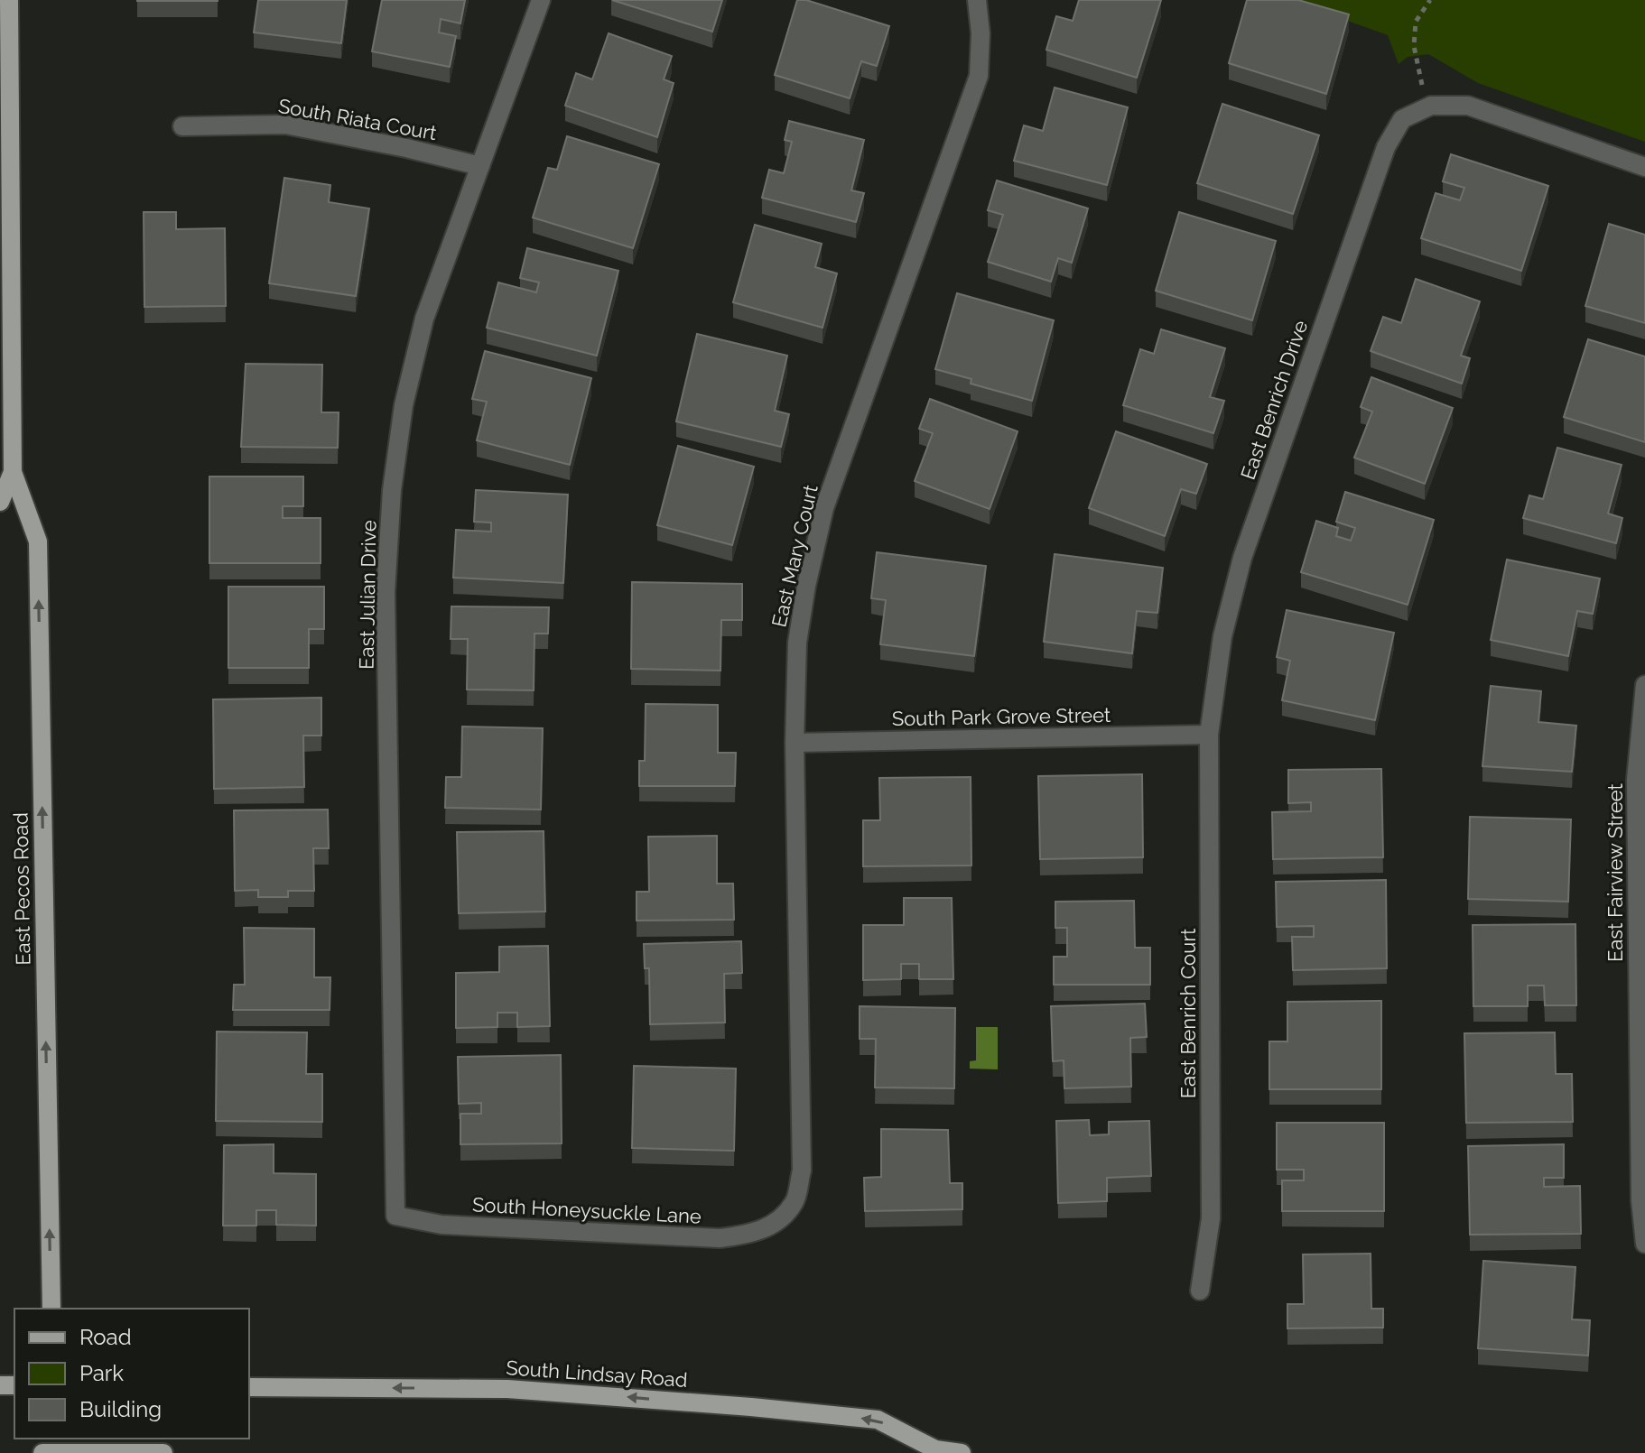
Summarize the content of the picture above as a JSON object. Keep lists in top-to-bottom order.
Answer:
{
  "streets": {
    "main road": ["East Pecos Road", "South Lindsay Road"],
    "street": [
      "South Riata Court",
      "East Benrich Drive",
      "East Mary Court",
      "East Julian Drive",
      "South Park Grove Street",
      "East Fairview Street",
      "East Benrich Court",
      "South Honeysuckle Lane"
    ]
  },
  "crossings": [
    ["South Riata Court", "East Julian Drive"],
    ["East Benrich Drive", "South Park Grove Street"],
    ["East Benrich Drive", "East Benrich Court"],
    ["East Mary Court", "South Park Grove Street"],
    ["East Mary Court", "South Honeysuckle Lane"],
    ["East Julian Drive", "South Honeysuckle Lane"],
    ["South Park Grove Street", "East Benrich Court"]
  ],
  "one_way": ["East Pecos Road", "South Lindsay Road"],
  "legend": ["Road", "Park", "Building"]
}
